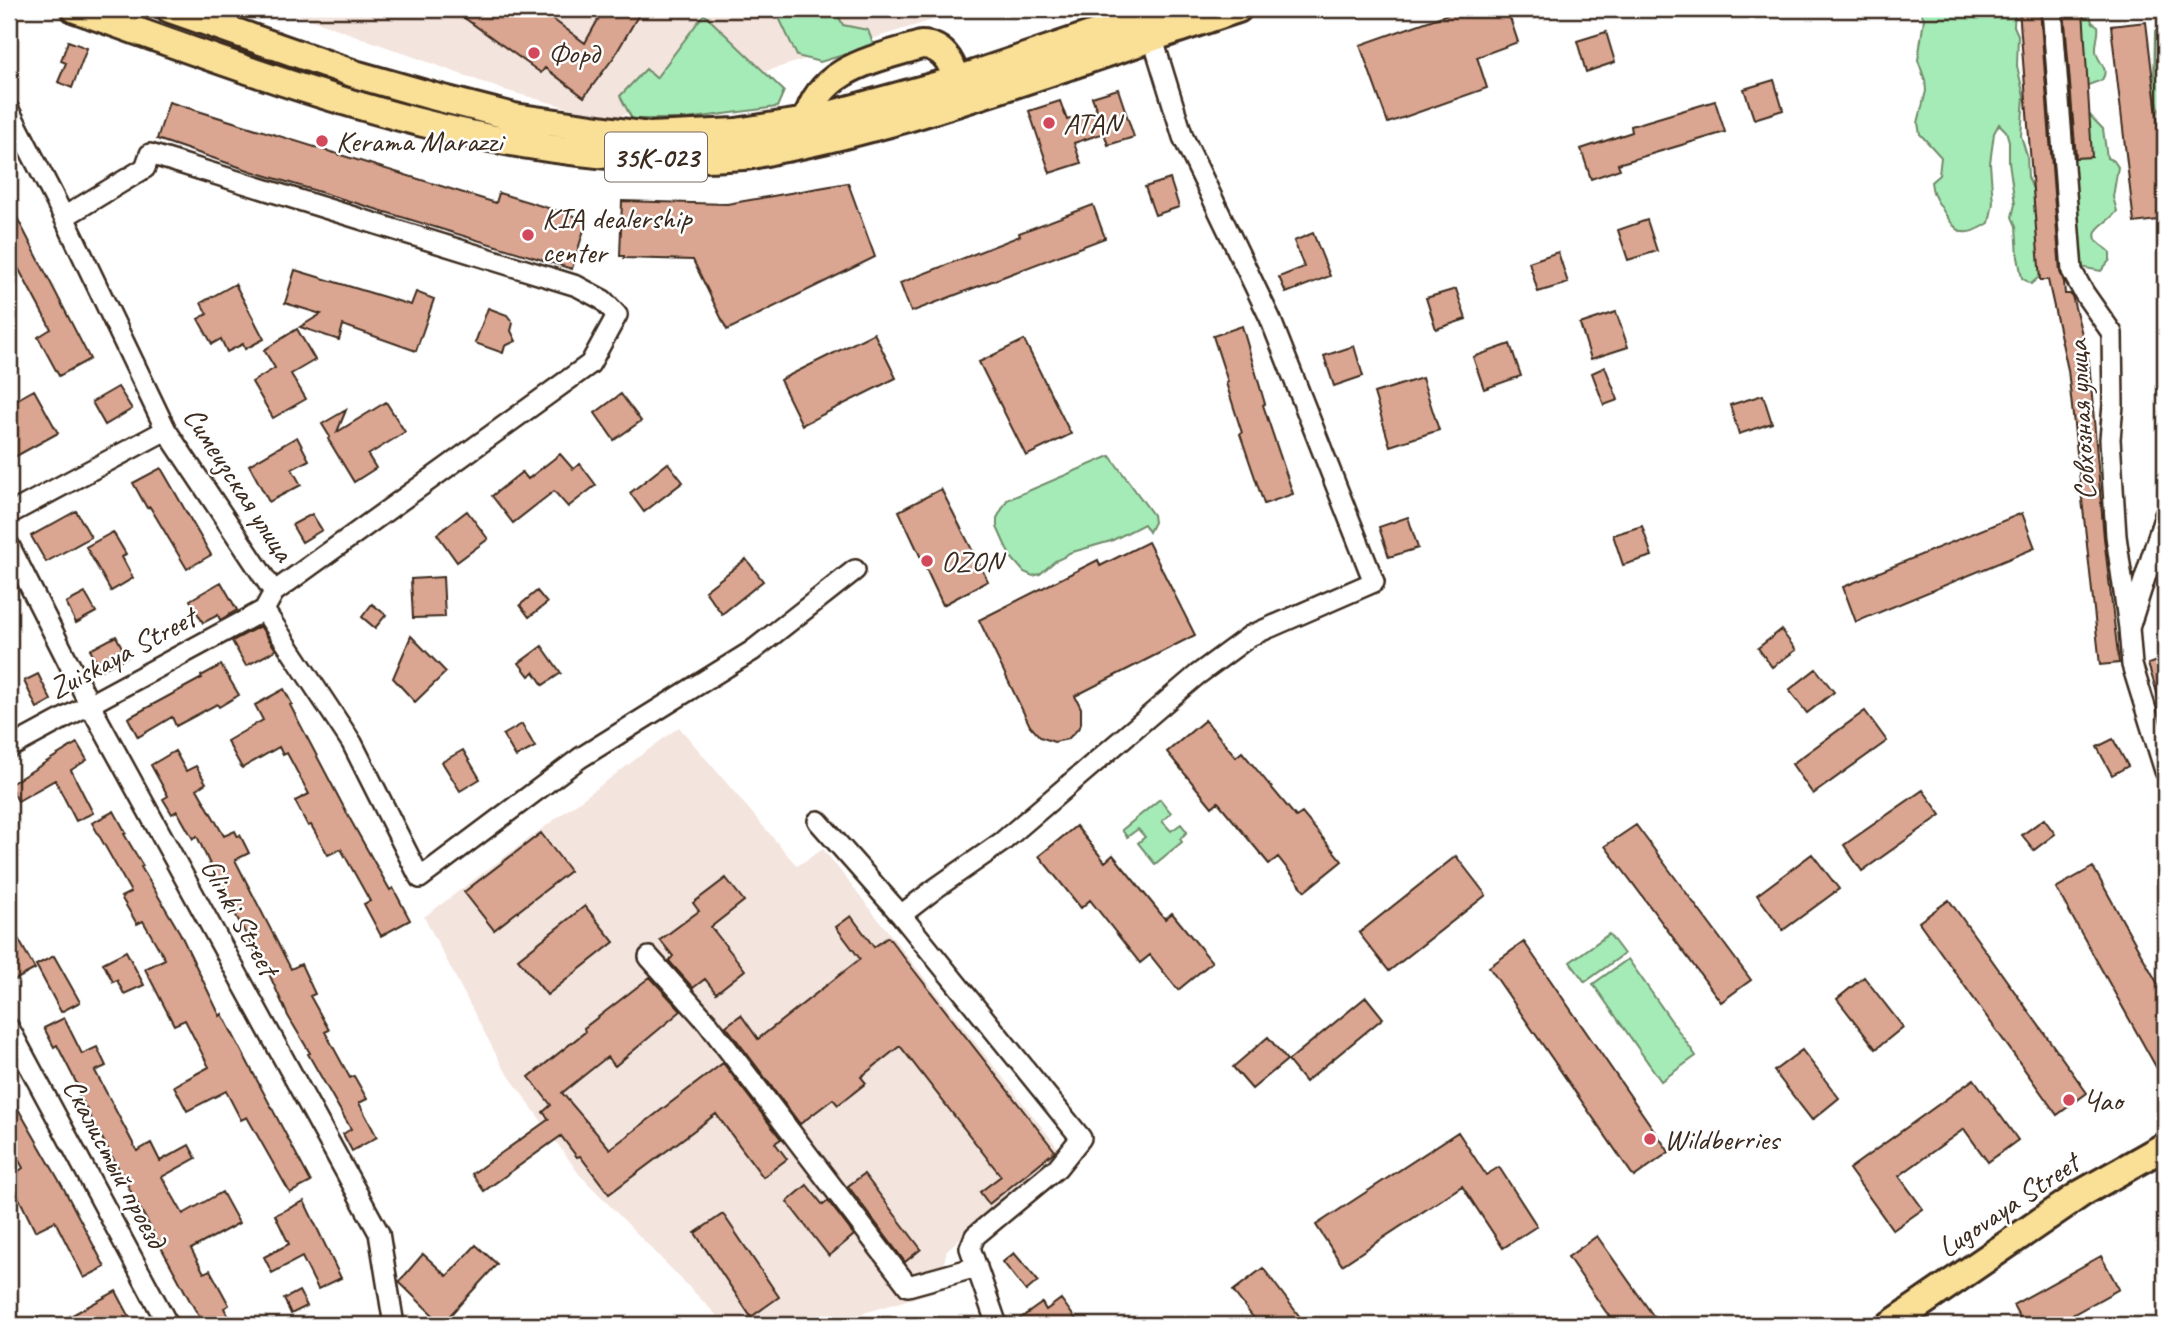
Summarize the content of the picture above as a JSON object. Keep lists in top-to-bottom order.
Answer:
{
  "streets": {
    "main road": ["35К-023", "Lugovaya Street"],
    "street": [
      "Совхозная улица",
      "Симеизская улица",
      "Zuiskaya Street",
      "Glinki Street",
      "Скалистый проезд"
    ]
  },
  "crossings": [
    ["Симеизская улица", "Zuiskaya Street"],
    ["Zuiskaya Street", "Glinki Street"]
  ],
  "places": [
    "Форд",
    "ATAN",
    "Kerama Marazzi",
    "KIA dealership center",
    "OZON",
    "Чао",
    "Wildberries"
  ]
}
